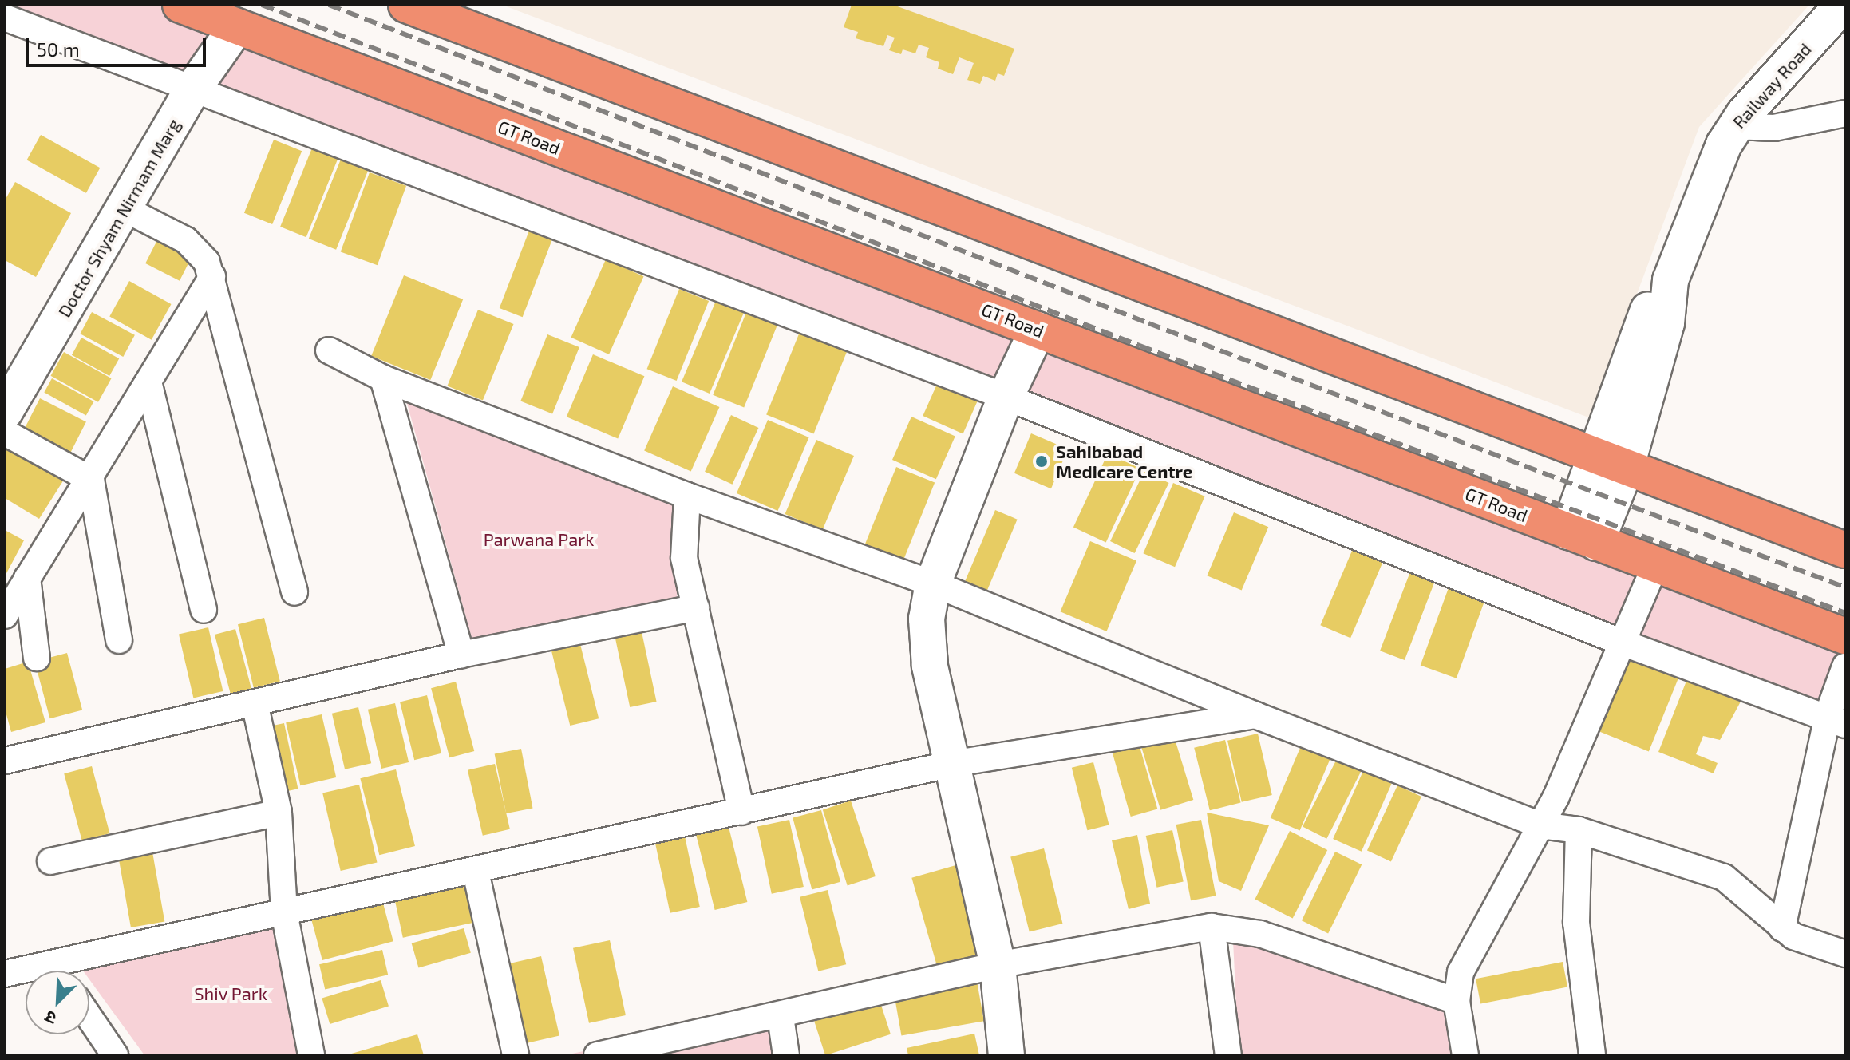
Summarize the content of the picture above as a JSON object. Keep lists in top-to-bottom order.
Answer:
{
  "streets": {
    "highway": ["GT Road"],
    "street": ["Railway Road", "Doctor Shyam Nirmam Marg"]
  },
  "crossings": [
    ["Railway Road", "GT Road"],
    ["GT Road", "Doctor Shyam Nirmam Marg"]
  ],
  "parks": ["Parwana Park", "Shiv Park"],
  "places": ["Sahibabad Medicare Centre"],
  "scale_bar": "50 m",
  "north": "bottom left"
}
